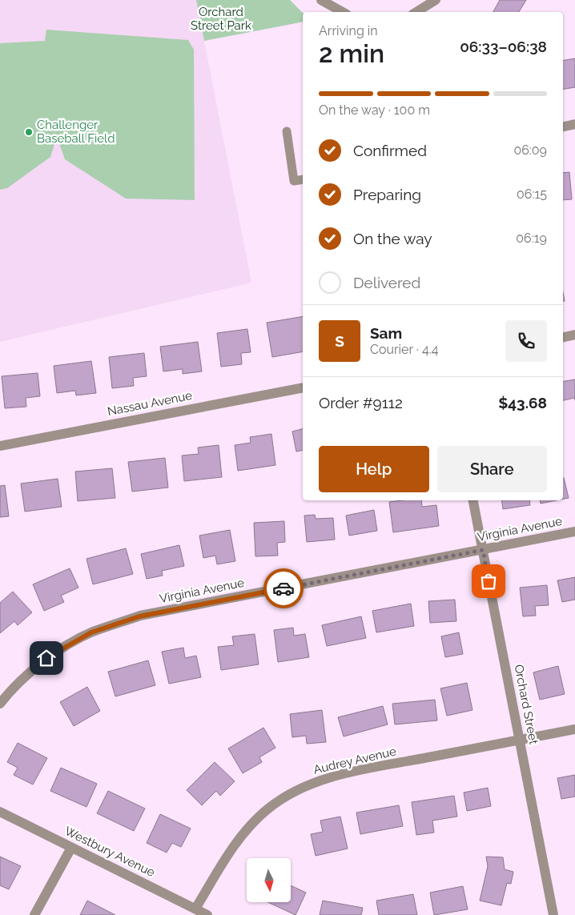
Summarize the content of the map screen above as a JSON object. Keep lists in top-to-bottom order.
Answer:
{
  "streets": {
    "street": [
      "Nassau Avenue",
      "Virginia Avenue",
      "Orchard Street",
      "Audrey Avenue",
      "Westbury Avenue"
    ]
  },
  "crossings": [
    ["Virginia Avenue", "Orchard Street"],
    ["Orchard Street", "Audrey Avenue"],
    ["Audrey Avenue", "Westbury Avenue"]
  ],
  "parks": ["Orchard Street Park"],
  "places": ["Challenger Baseball Field"],
  "north": "bottom",
  "page": {
    "heading": ["2 min", "Arriving in", "06:33–06:38"],
    "panel": [
      "Sam",
      "Courier · 4.4",
      "Order #9112",
      "$43.68"
    ],
    "bar": "On the way · 100 m",
    "list": [
      ["Confirmed", "06:09"],
      ["Preparing", "06:15"],
      ["On the way", "06:19"],
      "Delivered"
    ],
    "round": "S",
    "buttons": ["Help", "Share"]
  }
}
